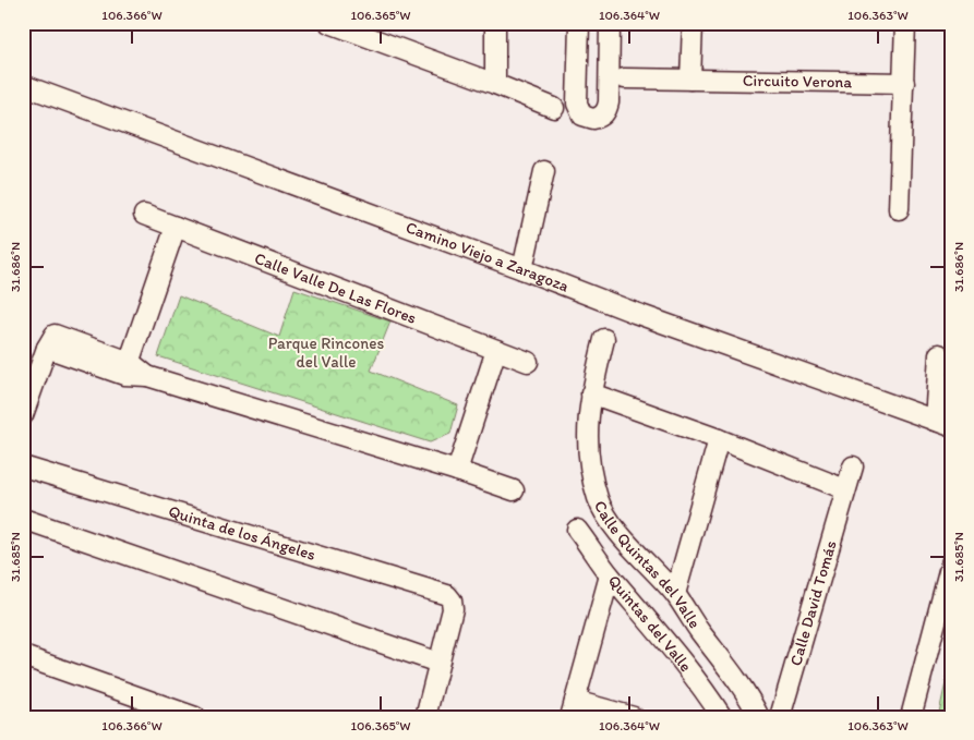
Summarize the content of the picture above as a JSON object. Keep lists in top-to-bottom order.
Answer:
{
  "streets": {
    "street": [
      "Circuito Verona",
      "Camino Viejo a Zaragoza",
      "Calle Valle De Las Flores",
      "Quinta de los Ángeles",
      "Calle Quintas del Valle",
      "Calle David Tomás",
      "Quintas del Valle"
    ]
  },
  "parks": ["Parque Rincones del Valle"],
  "coordinates": [
    "106.366°W",
    "106.365°W",
    "106.364°W",
    "106.363°W",
    "31.686°N",
    "31.685°N"
  ]
}
